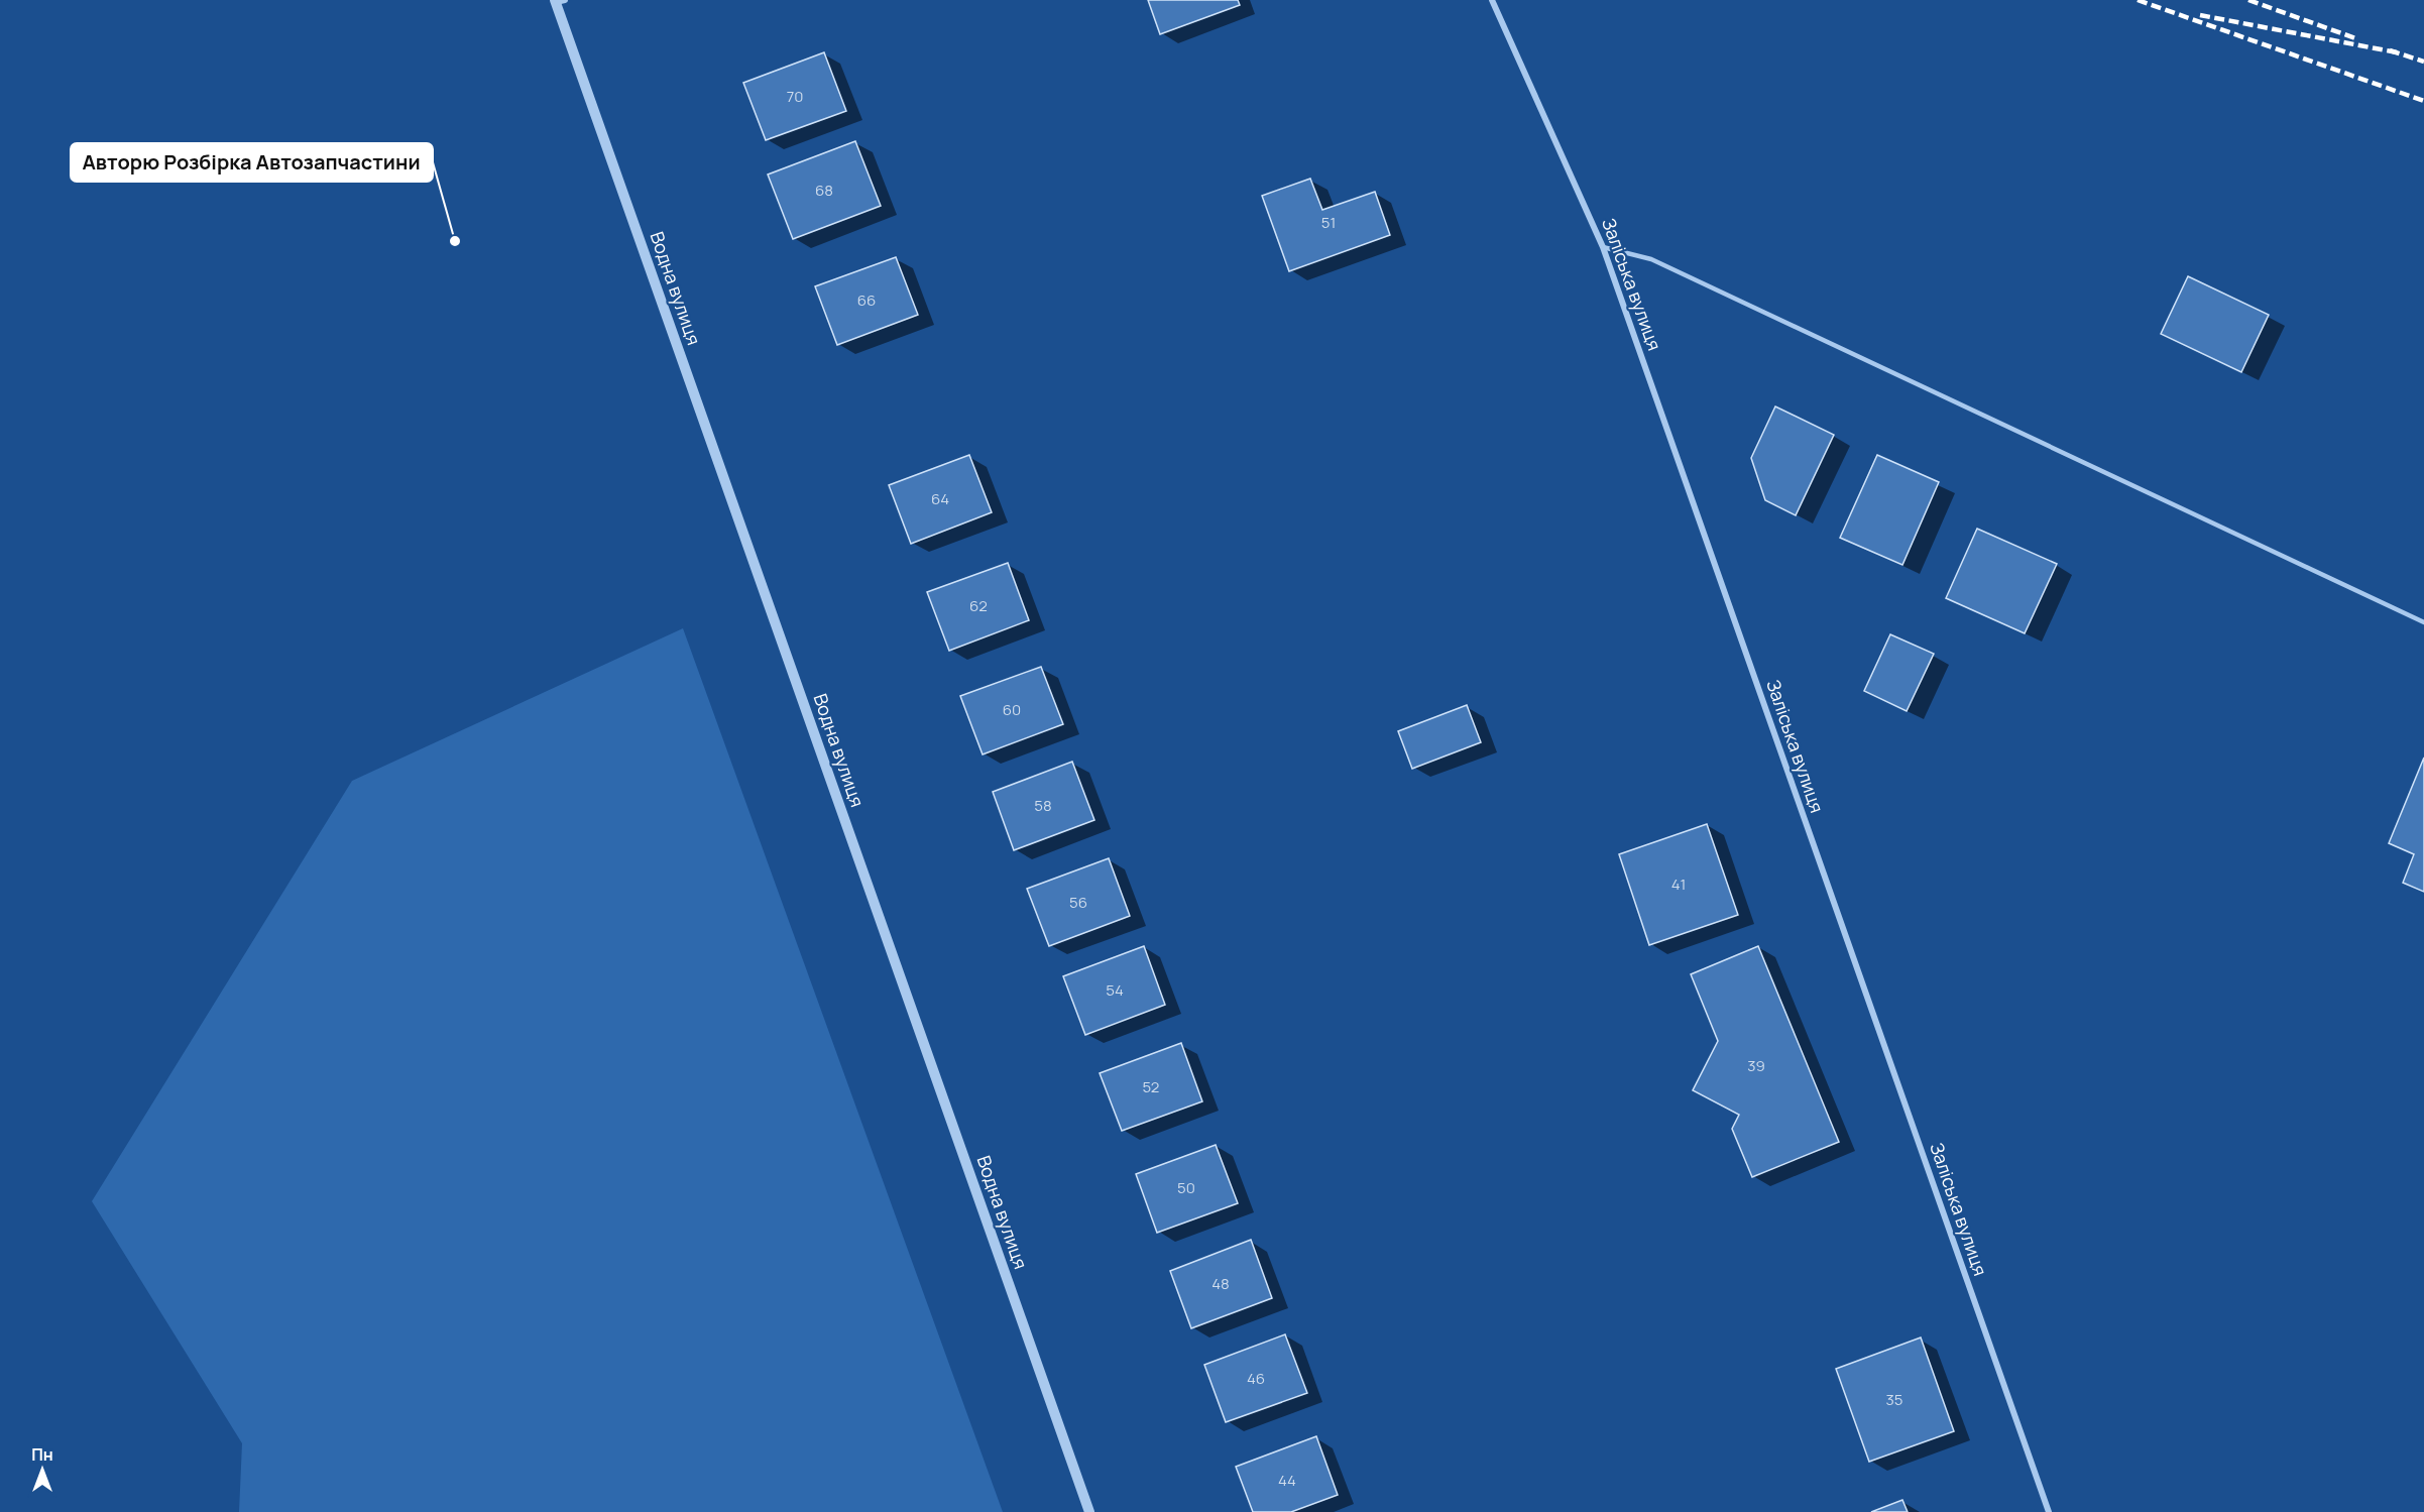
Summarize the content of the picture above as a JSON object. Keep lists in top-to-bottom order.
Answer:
{
  "streets": {
    "street": ["Заліська вулиця", "Водна вулиця"]
  },
  "places": ["Авторю Розбірка Автозапчастини"],
  "house_numbers": [
    "70",
    "68",
    "51",
    "66",
    "64",
    "62",
    "60",
    "58",
    "41",
    "56",
    "54",
    "39",
    "52",
    "50",
    "48",
    "46",
    "35",
    "44"
  ],
  "north": "top"
}
